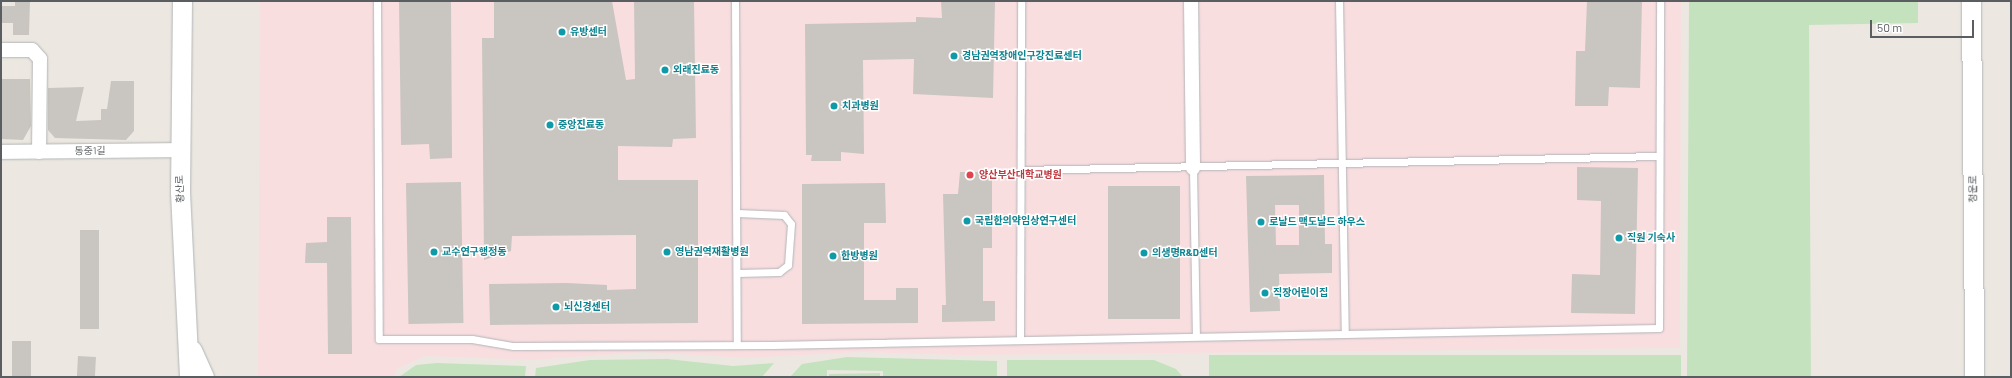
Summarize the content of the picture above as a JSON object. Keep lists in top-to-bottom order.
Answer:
{
  "streets": {
    "main road": ["황산로", "청운로"],
    "street": ["동중1길"]
  },
  "crossings": [
    ["동중1길", "황산로"]
  ],
  "places": [
    "유방센터",
    "경남권역장애인구강진료센터",
    "외래진료동",
    "치과병원",
    "중앙진료동",
    "양산부산대학교병원",
    "국립한의약임상연구센터",
    "로날드 맥도날드 하우스",
    "직원 기숙사",
    "교수연구행정동",
    "영남권역재활병원",
    "의생명R&D센터",
    "한방병원",
    "직장어린이집",
    "뇌신경센터"
  ],
  "scale_bar": "50 m"
}
